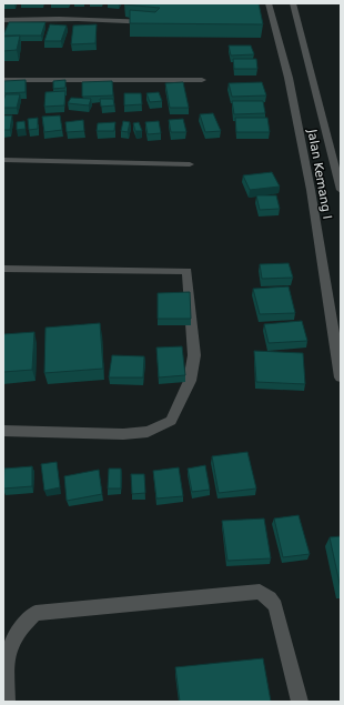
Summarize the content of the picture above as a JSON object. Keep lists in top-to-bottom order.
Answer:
{
  "streets": {
    "street": ["Jalan Kemang I"]
  }
}
